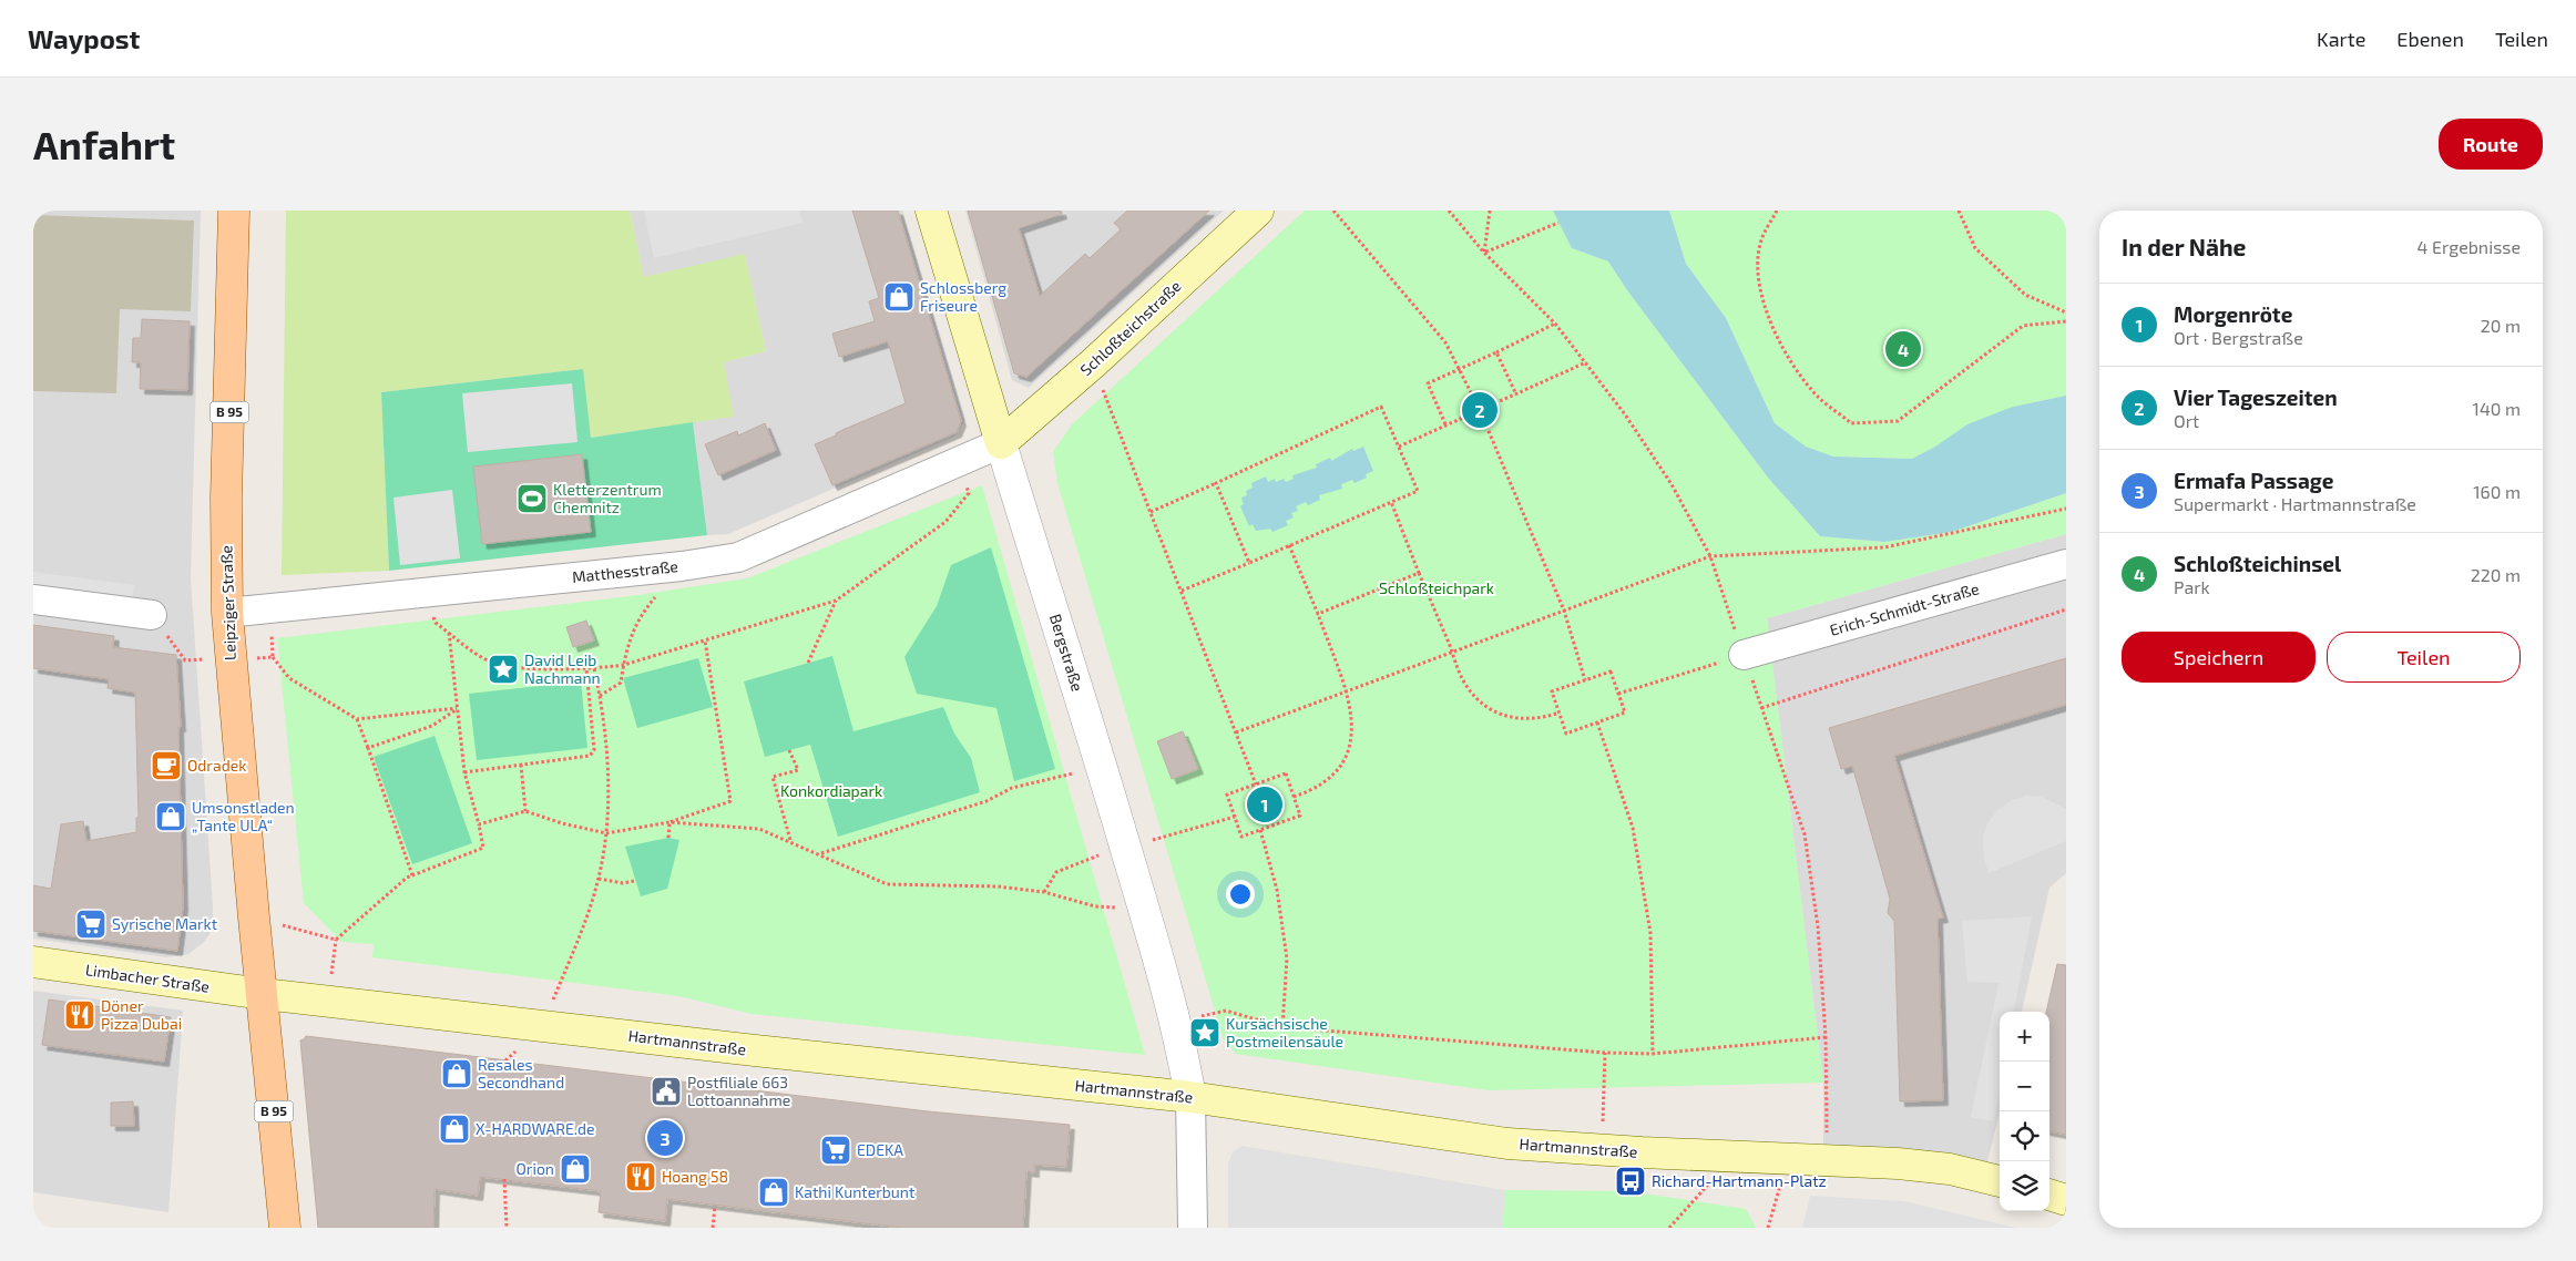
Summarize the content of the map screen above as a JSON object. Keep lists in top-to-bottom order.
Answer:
{
  "streets": {
    "main road": [
      "Schloßteichstraße",
      "B 95",
      "Leipziger Straße",
      "Bergstraße",
      "Limbacher Straße",
      "Hartmannstraße"
    ],
    "street": ["Matthesstraße", "Erich-Schmidt-Straße"]
  },
  "crossings": [
    ["Schloßteichstraße", "Matthesstraße"],
    ["Schloßteichstraße", "Bergstraße"],
    ["B 95", "Leipziger Straße"],
    ["B 95", "Limbacher Straße"],
    ["B 95", "Hartmannstraße"],
    ["Matthesstraße", "Leipziger Straße"],
    ["Matthesstraße", "Bergstraße"],
    ["Leipziger Straße", "Limbacher Straße"],
    ["Leipziger Straße", "Hartmannstraße"],
    ["Bergstraße", "Hartmannstraße"],
    ["Limbacher Straße", "Hartmannstraße"]
  ],
  "parks": ["Schloßteichpark", "Konkordiapark"],
  "places": {
    "shop": [
      "Schlossberg Friseure",
      "Umsonstladen „Tante ULA“",
      "Resales Secondhand",
      "X-HARDWARE.de",
      "Orion",
      "Kathi Kunterbunt"
    ],
    "sports": ["Kletterzentrum Chemnitz"],
    "place": ["David Leib Nachmann", "Kursächsische Postmeilensäule"],
    "cafe": ["Odradek"],
    "supermarket": ["Syrische Markt", "EDEKA"],
    "restaurant": ["Döner Pizza Dubai", "Hoang 58"],
    "public building": ["Postfiliale 663 Lottoannahme"],
    "bus stop": ["Richard-Hartmann-Platz"]
  },
  "page": {
    "header": "Waypost",
    "nav": ["Karte", "Ebenen", "Teilen"],
    "buttons": [
      "Route",
      ["Speichern", "Teilen"]
    ],
    "title": "Anfahrt",
    "heading": ["In der Nähe", "4 Ergebnisse"],
    "list": [
      {
        "mark": "1",
        "name": "Morgenröte",
        "note": "Ort · Bergstraße",
        "value": "20 m"
      },
      {
        "mark": "2",
        "name": "Vier Tageszeiten",
        "note": "Ort",
        "value": "140 m"
      },
      {
        "mark": "3",
        "name": "Ermafa Passage",
        "note": "Supermarkt · Hartmannstraße",
        "value": "160 m"
      },
      {
        "mark": "4",
        "name": "Schloßteichinsel",
        "note": "Park",
        "value": "220 m"
      }
    ],
    "pins": [
      "4",
      "2",
      "1",
      "3"
    ],
    "map_buttons": ["+", "−"]
  }
}
